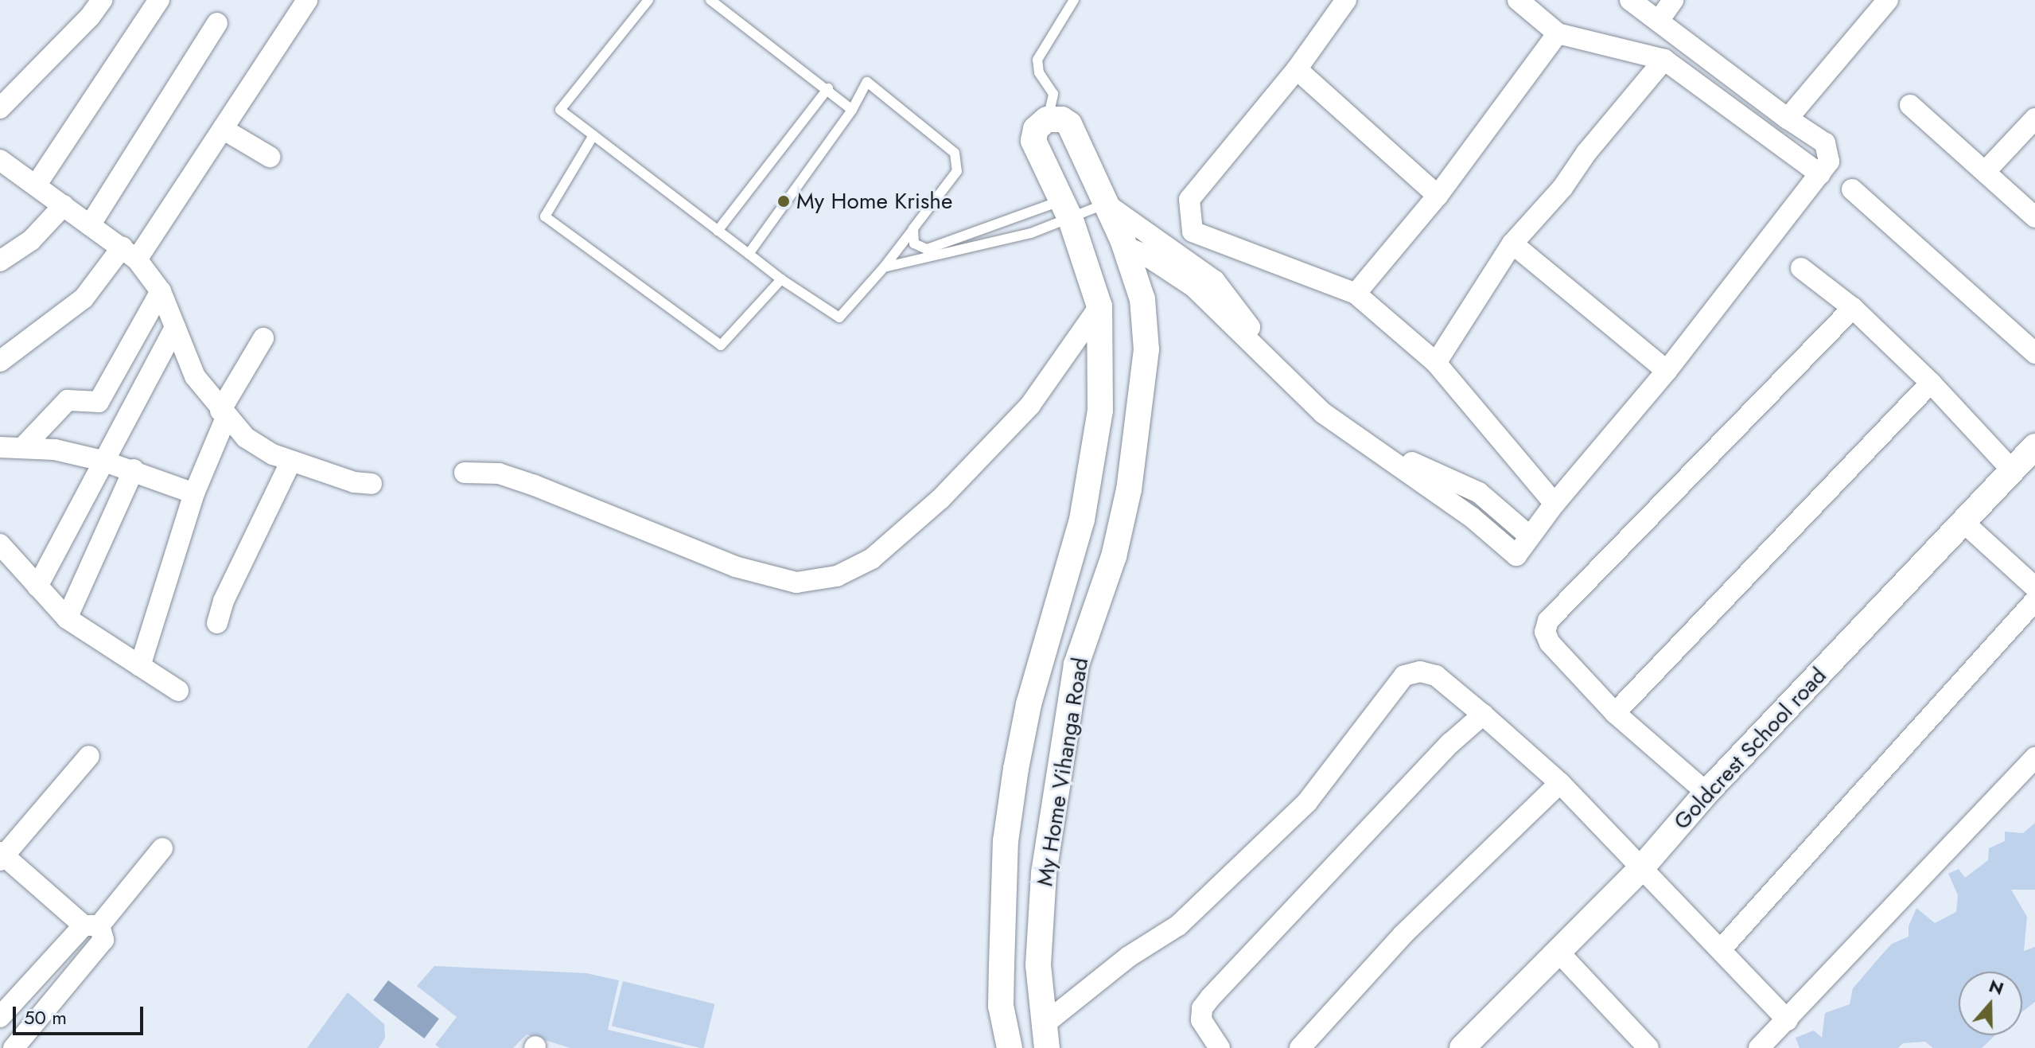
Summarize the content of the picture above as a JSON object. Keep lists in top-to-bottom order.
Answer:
{
  "streets": {
    "street": ["Goldcrest School road", "My Home Vihanga Road"]
  },
  "places": ["My Home Krishe"],
  "scale_bar": "50 m",
  "north": "top"
}
